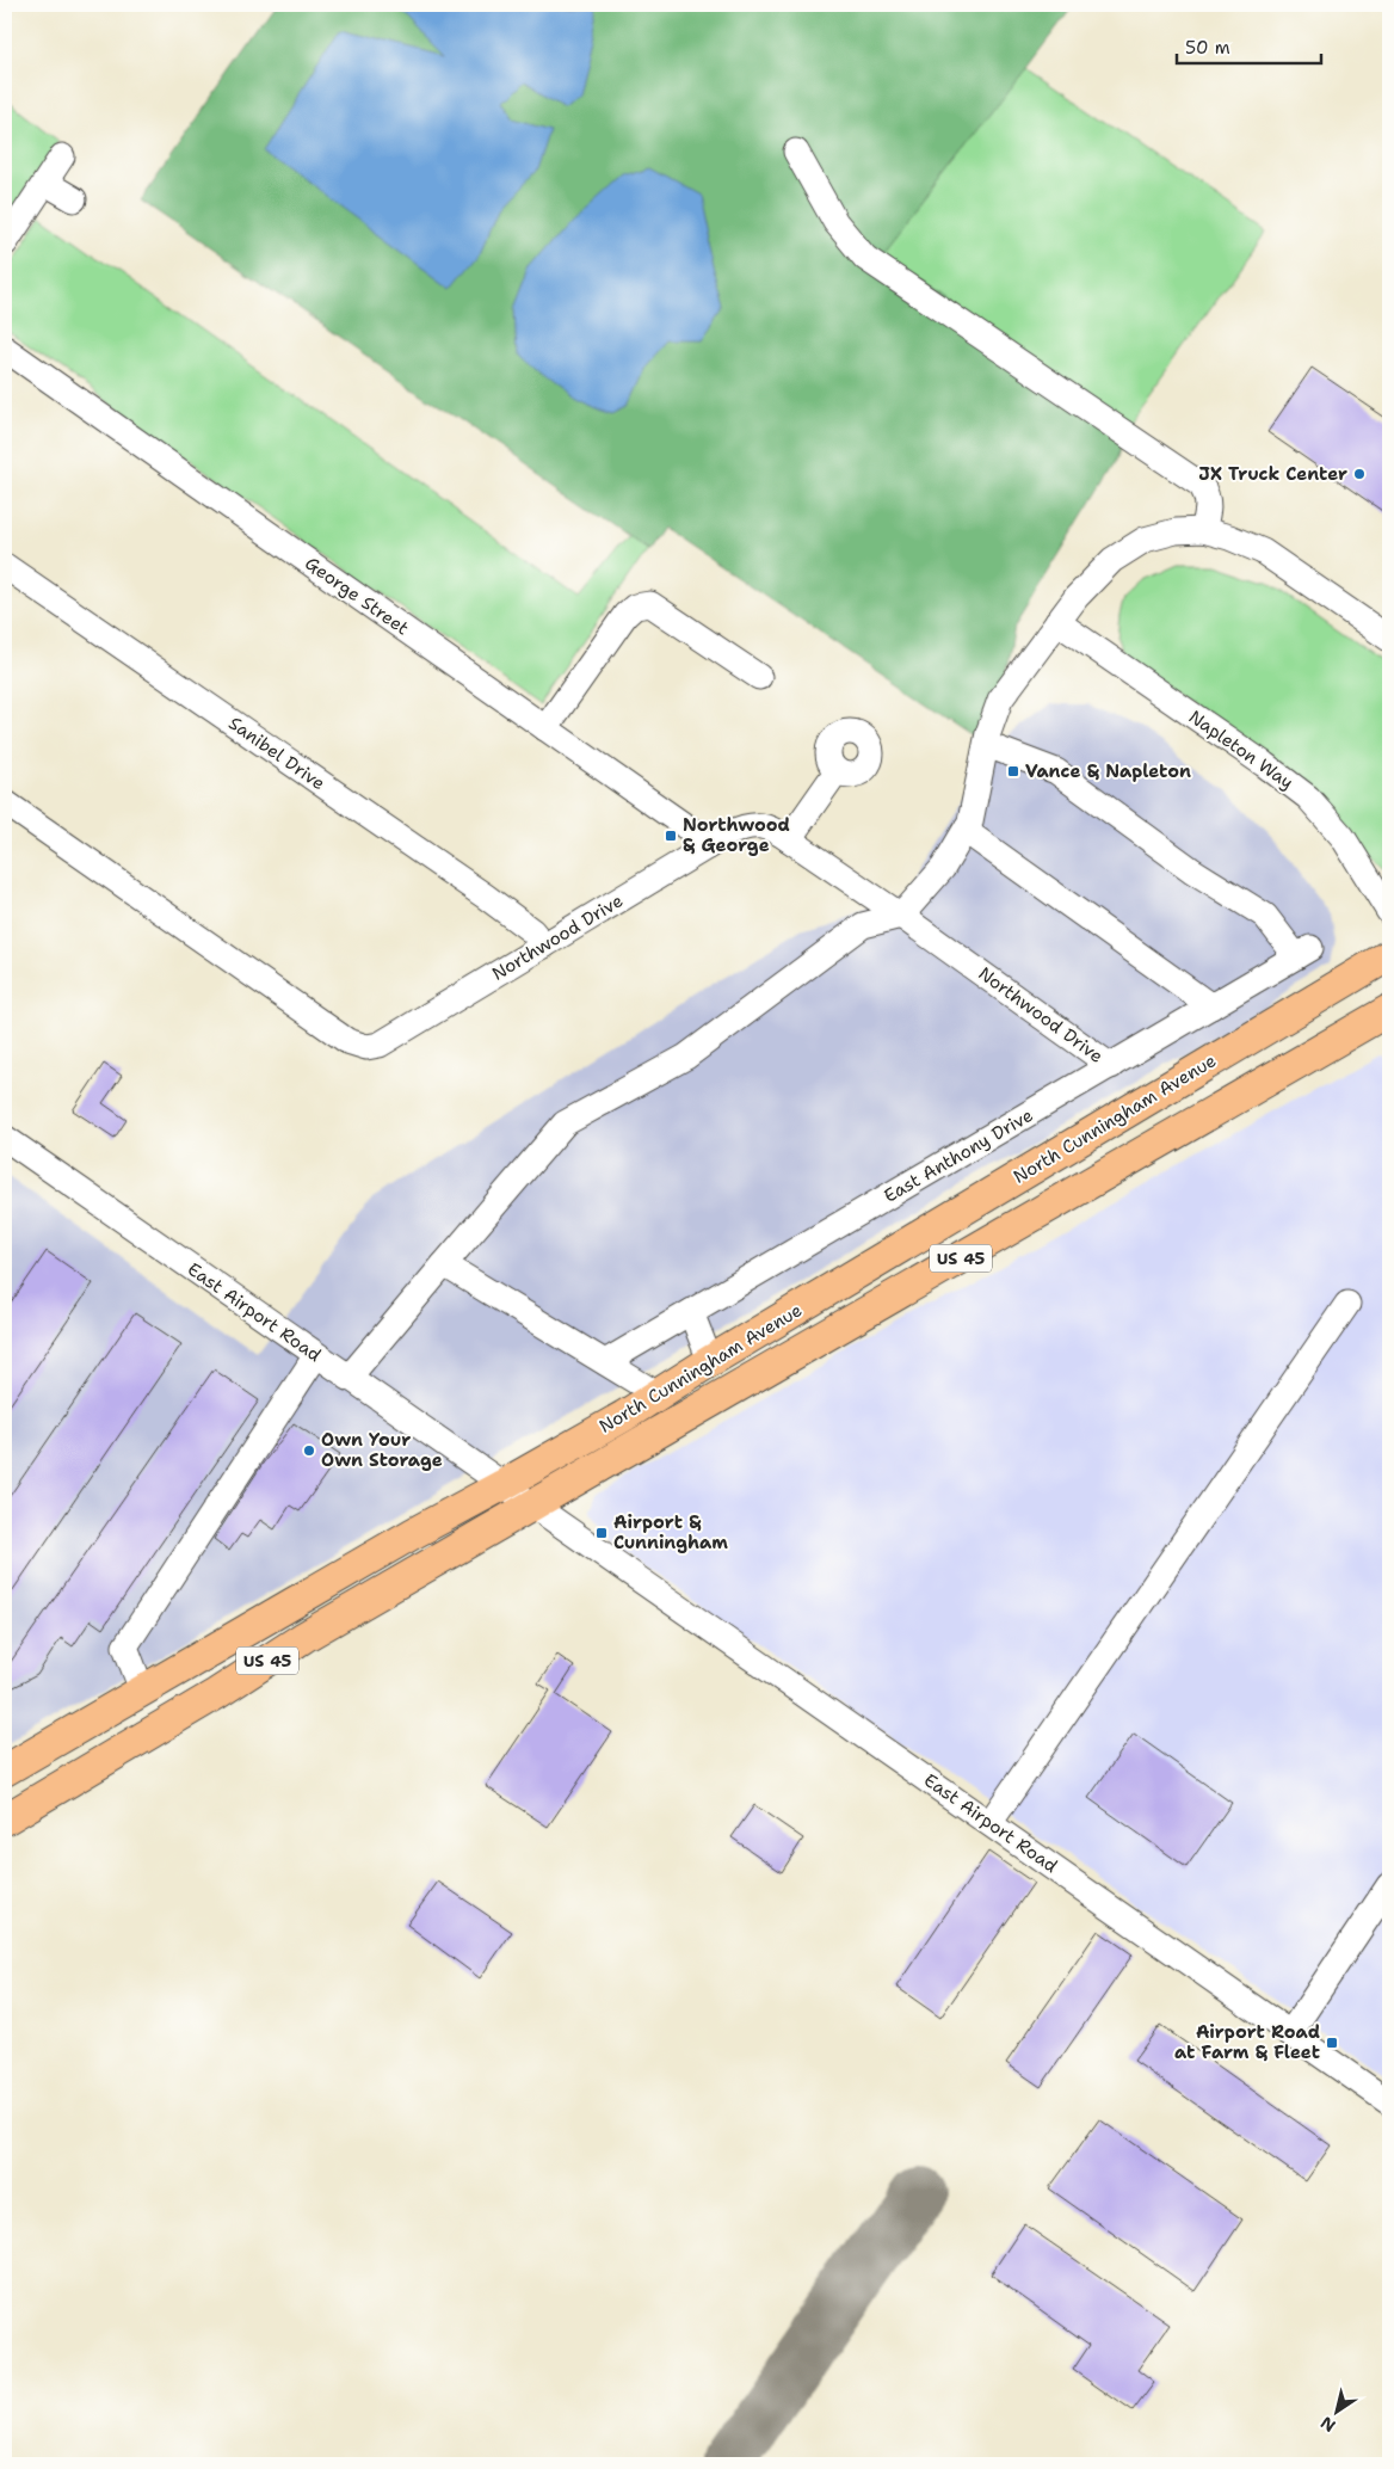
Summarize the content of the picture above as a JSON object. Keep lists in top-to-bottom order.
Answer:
{
  "streets": {
    "main road": ["North Cunningham Avenue", "US 45"],
    "street": [
      "George Street",
      "Napleton Way",
      "Sanibel Drive",
      "Northwood Drive",
      "East Anthony Drive",
      "East Airport Road"
    ]
  },
  "crossings": [
    ["George Street", "Northwood Drive"],
    ["Sanibel Drive", "Northwood Drive"],
    ["Northwood Drive", "East Anthony Drive"],
    ["North Cunningham Avenue", "East Airport Road"]
  ],
  "places": {
    "other": ["JX Truck Center", "Own Your Own Storage"],
    "transit": [
      "Vance & Napleton",
      "Northwood & George",
      "Airport & Cunningham",
      "Airport Road at Farm & Fleet"
    ]
  },
  "scale_bar": "50 m",
  "north": "bottom left"
}
